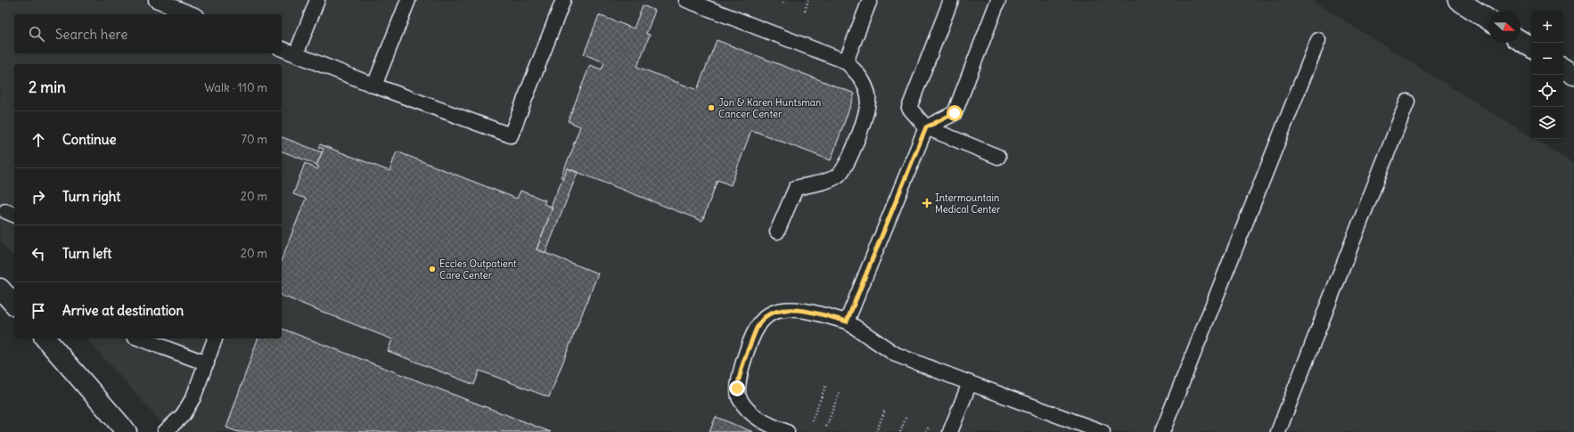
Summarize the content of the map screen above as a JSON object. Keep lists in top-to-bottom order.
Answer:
{
  "places": {
    "other": ["Jon & Karen Huntsman Cancer Center", "Eccles Outpatient Care Center"],
    "health": ["Intermountain Medical Center"]
  },
  "north": "right",
  "page": {
    "map_buttons": ["+", "−"],
    "search": "Search here",
    "heading": ["2 min", "Walk · 110 m"],
    "list": [
      ["Continue", "70 m"],
      ["Turn right", "20 m"],
      ["Turn left", "20 m"],
      "Arrive at destination"
    ]
  }
}
